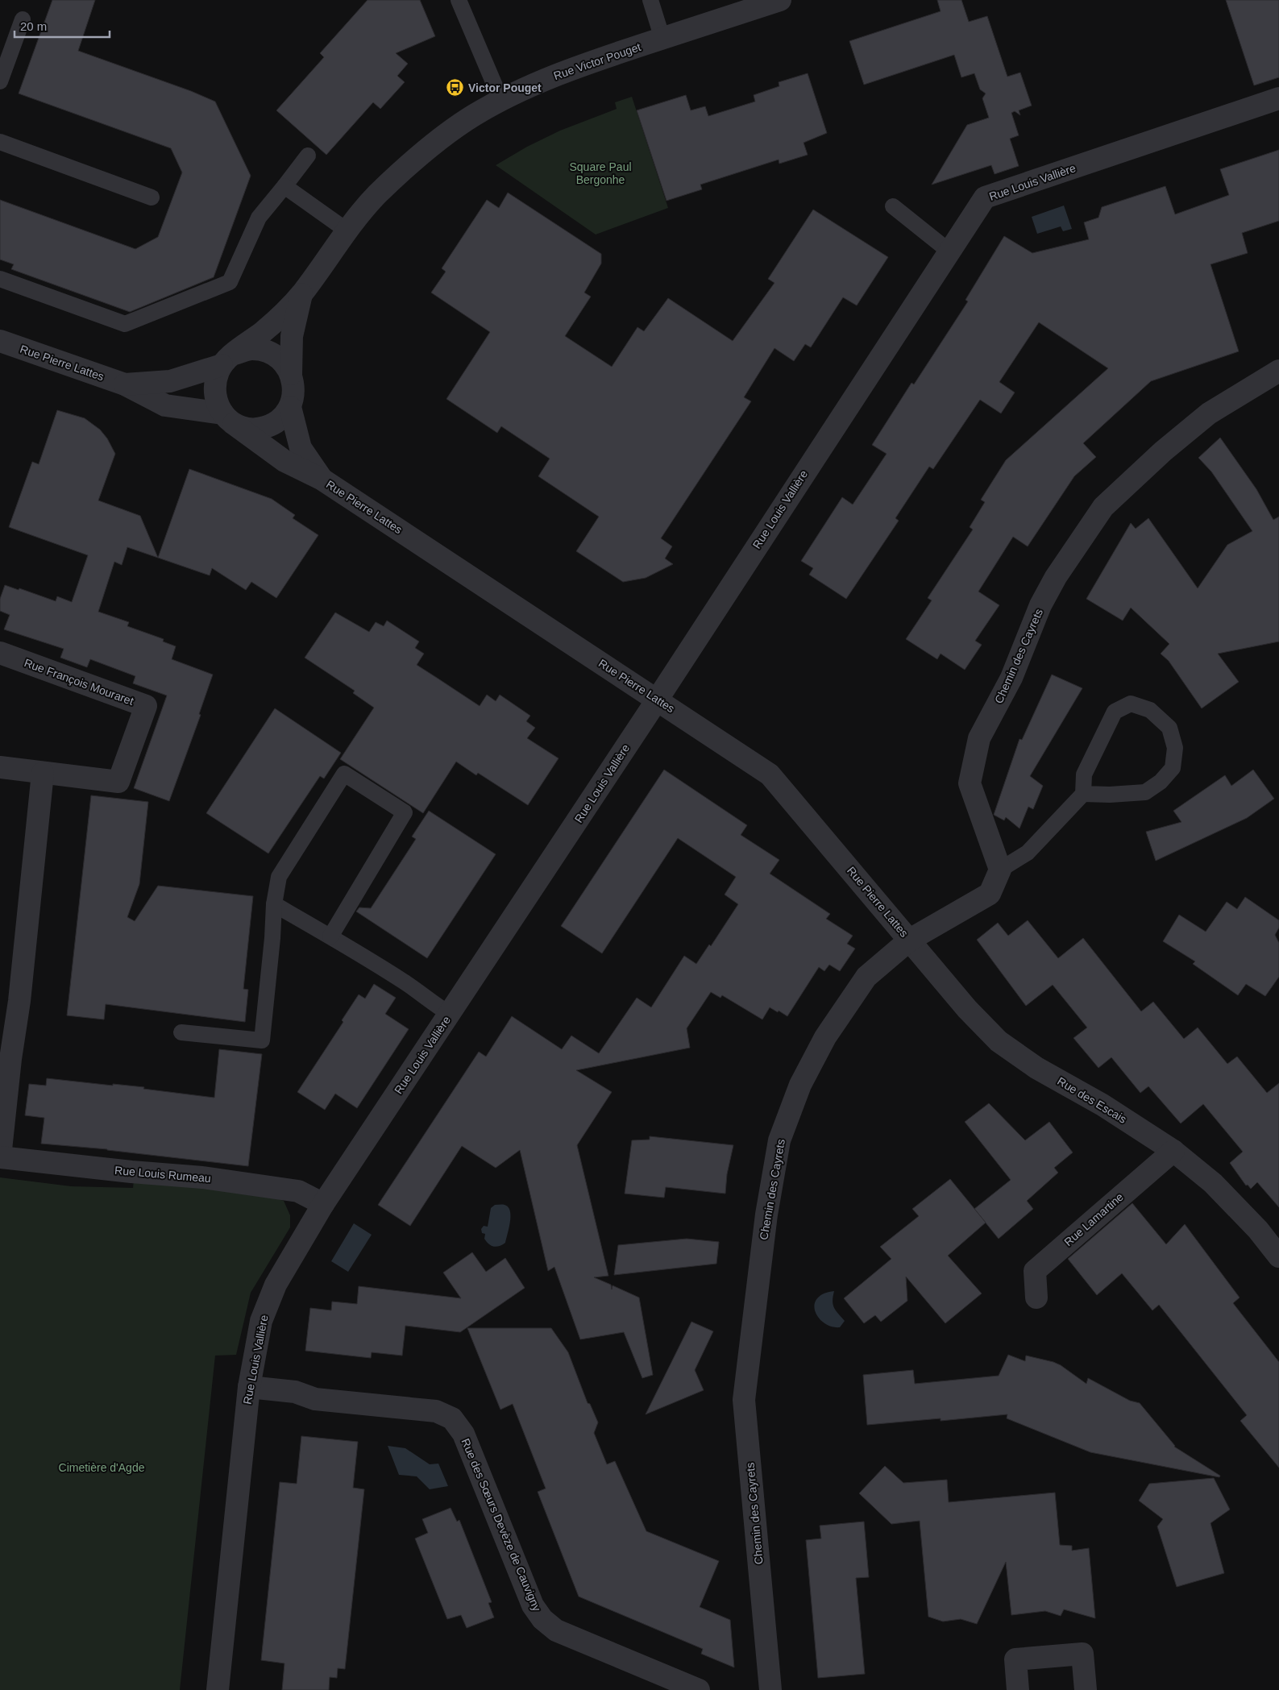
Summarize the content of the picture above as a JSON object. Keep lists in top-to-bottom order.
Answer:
{
  "streets": {
    "street": [
      "Rue Victor Pouget",
      "Rue Louis Vallière",
      "Rue Pierre Lattes",
      "Chemin des Cayrets",
      "Rue François Mouraret",
      "Rue des Escais",
      "Rue Louis Rumeau",
      "Rue Lamartine",
      "Rue des Sœurs Devèze de Cauvigny"
    ]
  },
  "crossings": [
    ["Rue Victor Pouget", "Rue Pierre Lattes"],
    ["Rue Louis Vallière", "Rue Pierre Lattes"],
    ["Rue Louis Vallière", "Rue Louis Rumeau"],
    ["Rue Louis Vallière", "Rue des Sœurs Devèze de Cauvigny"],
    ["Rue Pierre Lattes", "Chemin des Cayrets"],
    ["Rue Pierre Lattes", "Rue des Escais"],
    ["Chemin des Cayrets", "Rue des Escais"],
    ["Rue des Escais", "Rue Lamartine"]
  ],
  "parks": ["Square Paul Bergonhe", "Cimetière d'Agde"],
  "places": {
    "bus stop": ["Victor Pouget"]
  },
  "scale_bar": "20 m"
}
